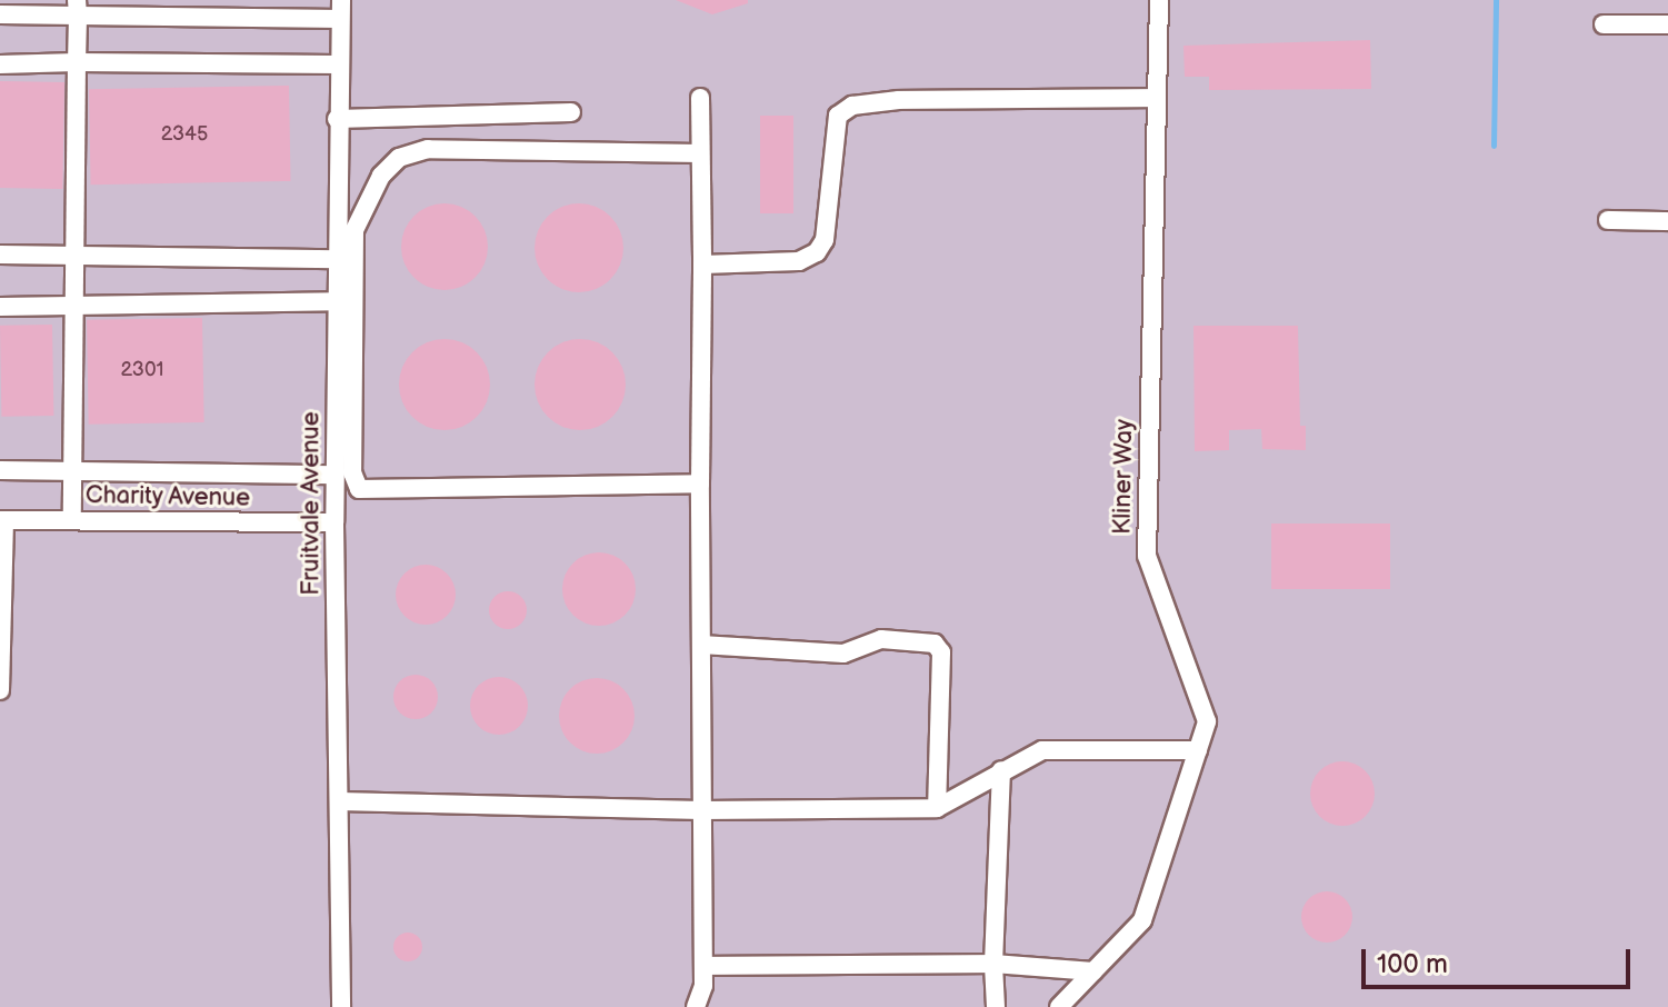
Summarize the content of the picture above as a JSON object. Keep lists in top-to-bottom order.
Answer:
{
  "streets": {
    "street": ["Kliner Way", "Charity Avenue", "Fruitvale Avenue"]
  },
  "crossings": [
    ["Charity Avenue", "Fruitvale Avenue"]
  ],
  "house_numbers": ["2345", "2301"],
  "scale_bar": "100 m"
}
